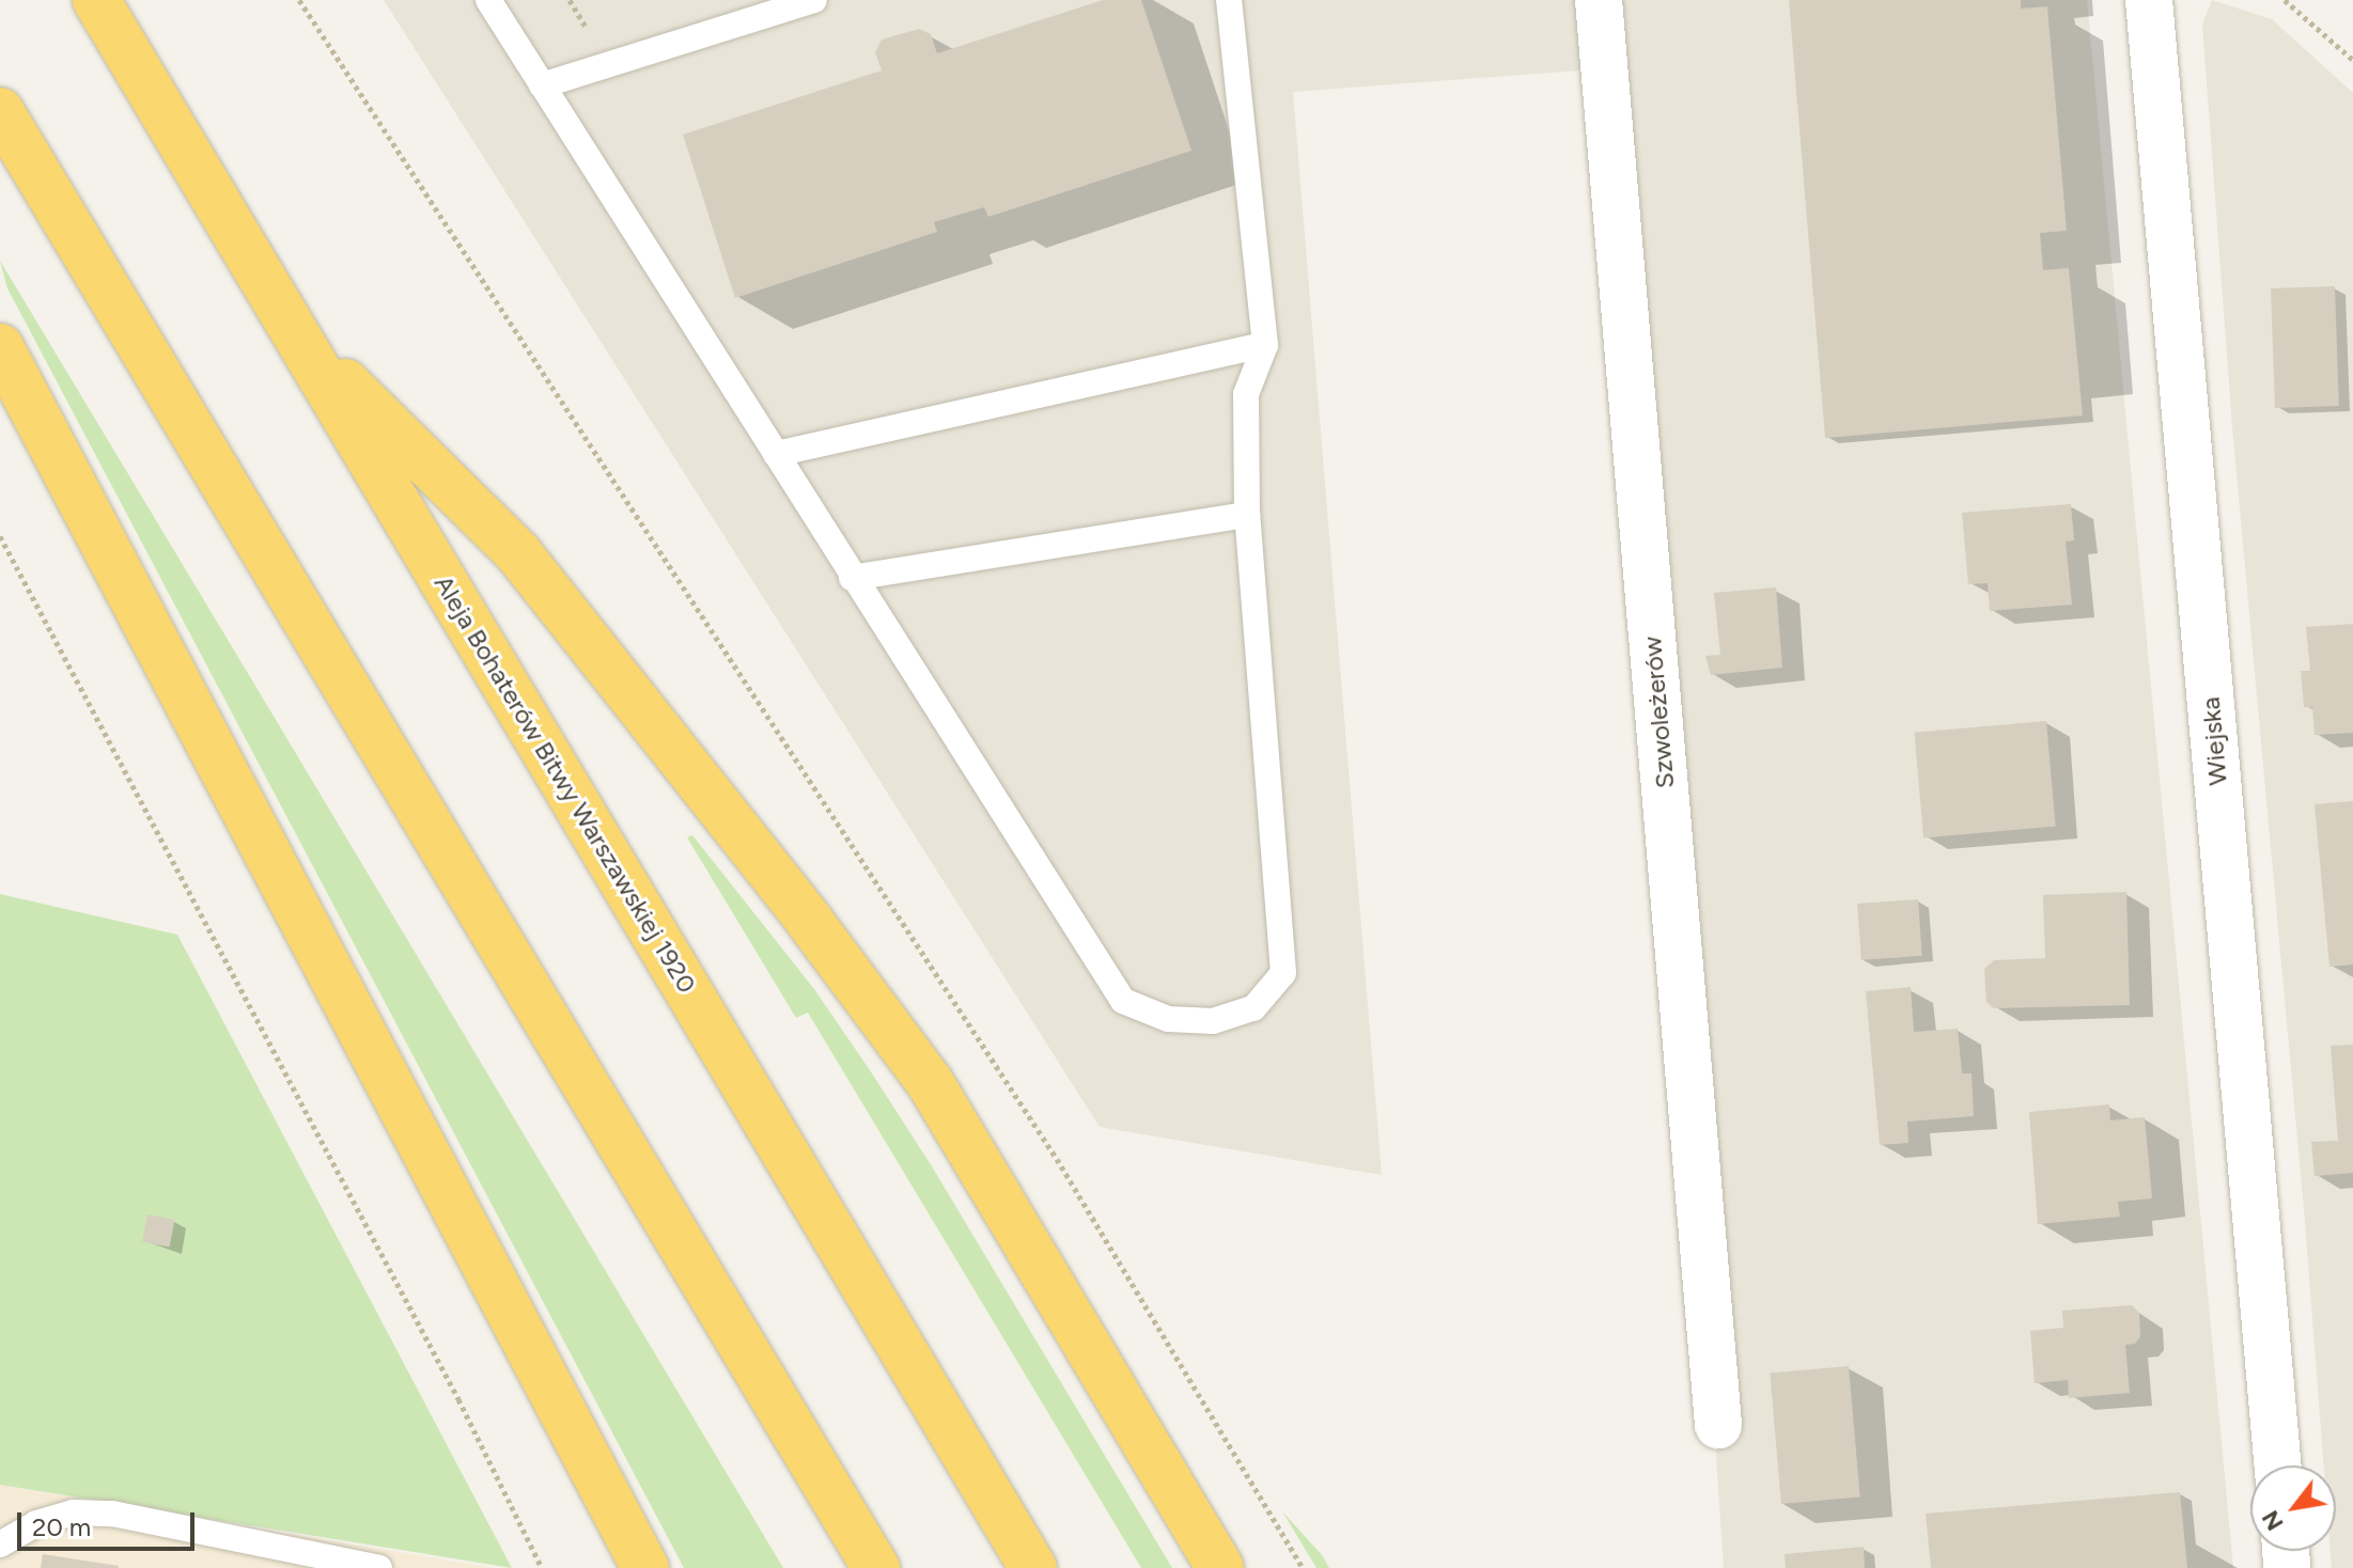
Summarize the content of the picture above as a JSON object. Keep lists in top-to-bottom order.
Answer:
{
  "streets": {
    "highway": ["Aleja Bohaterów Bitwy Warszawskiej 1920"],
    "street": ["Szwoleżerów", "Wiejska"]
  },
  "scale_bar": "20 m",
  "north": "bottom left"
}
